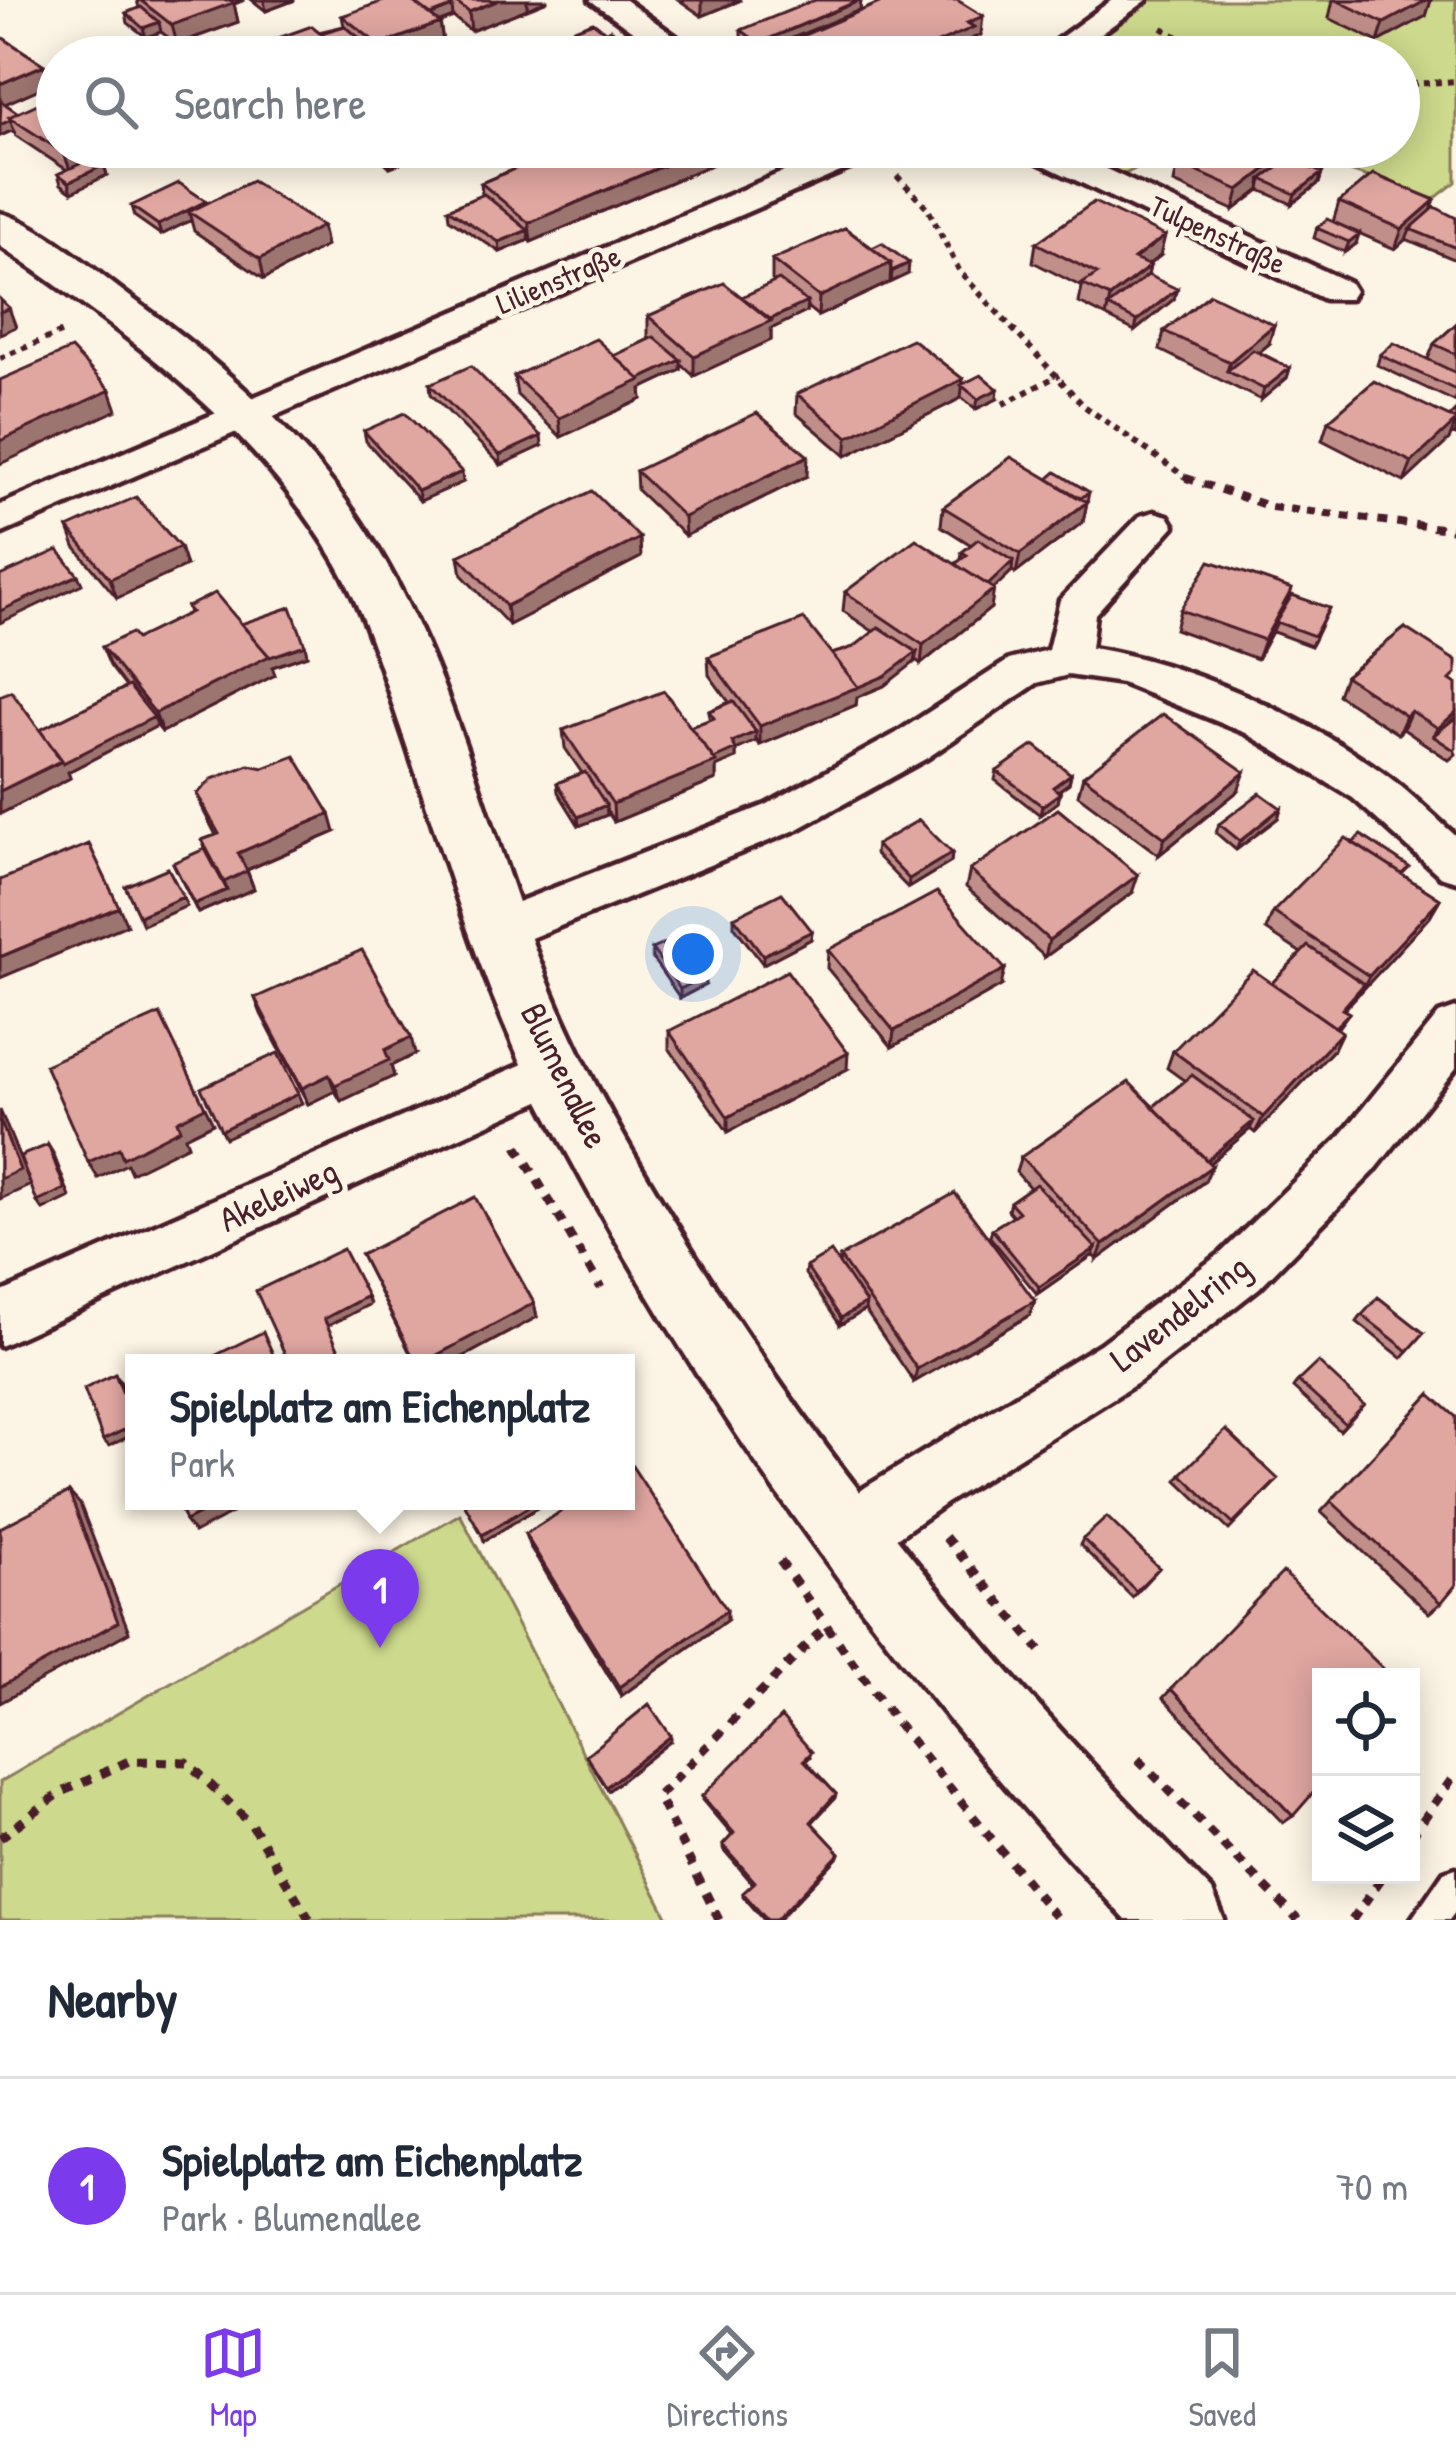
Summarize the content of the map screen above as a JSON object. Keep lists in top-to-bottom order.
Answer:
{
  "streets": {
    "street": [
      "Tulpenstraße",
      "Lilienstraße",
      "Blumenallee",
      "Akeleiweg",
      "Lavendelring"
    ]
  },
  "crossings": [
    ["Lilienstraße", "Blumenallee"],
    ["Blumenallee", "Akeleiweg"],
    ["Blumenallee", "Lavendelring"]
  ],
  "page": {
    "search": "Search here",
    "popup": ["Spielplatz am Eichenplatz", "Park"],
    "pins": "1",
    "heading": "Nearby",
    "list": [
      {
        "mark": "1",
        "name": "Spielplatz am Eichenplatz",
        "note": "Park · Blumenallee",
        "value": "70 m"
      }
    ],
    "nav": ["Map", "Directions", "Saved"]
  }
}
